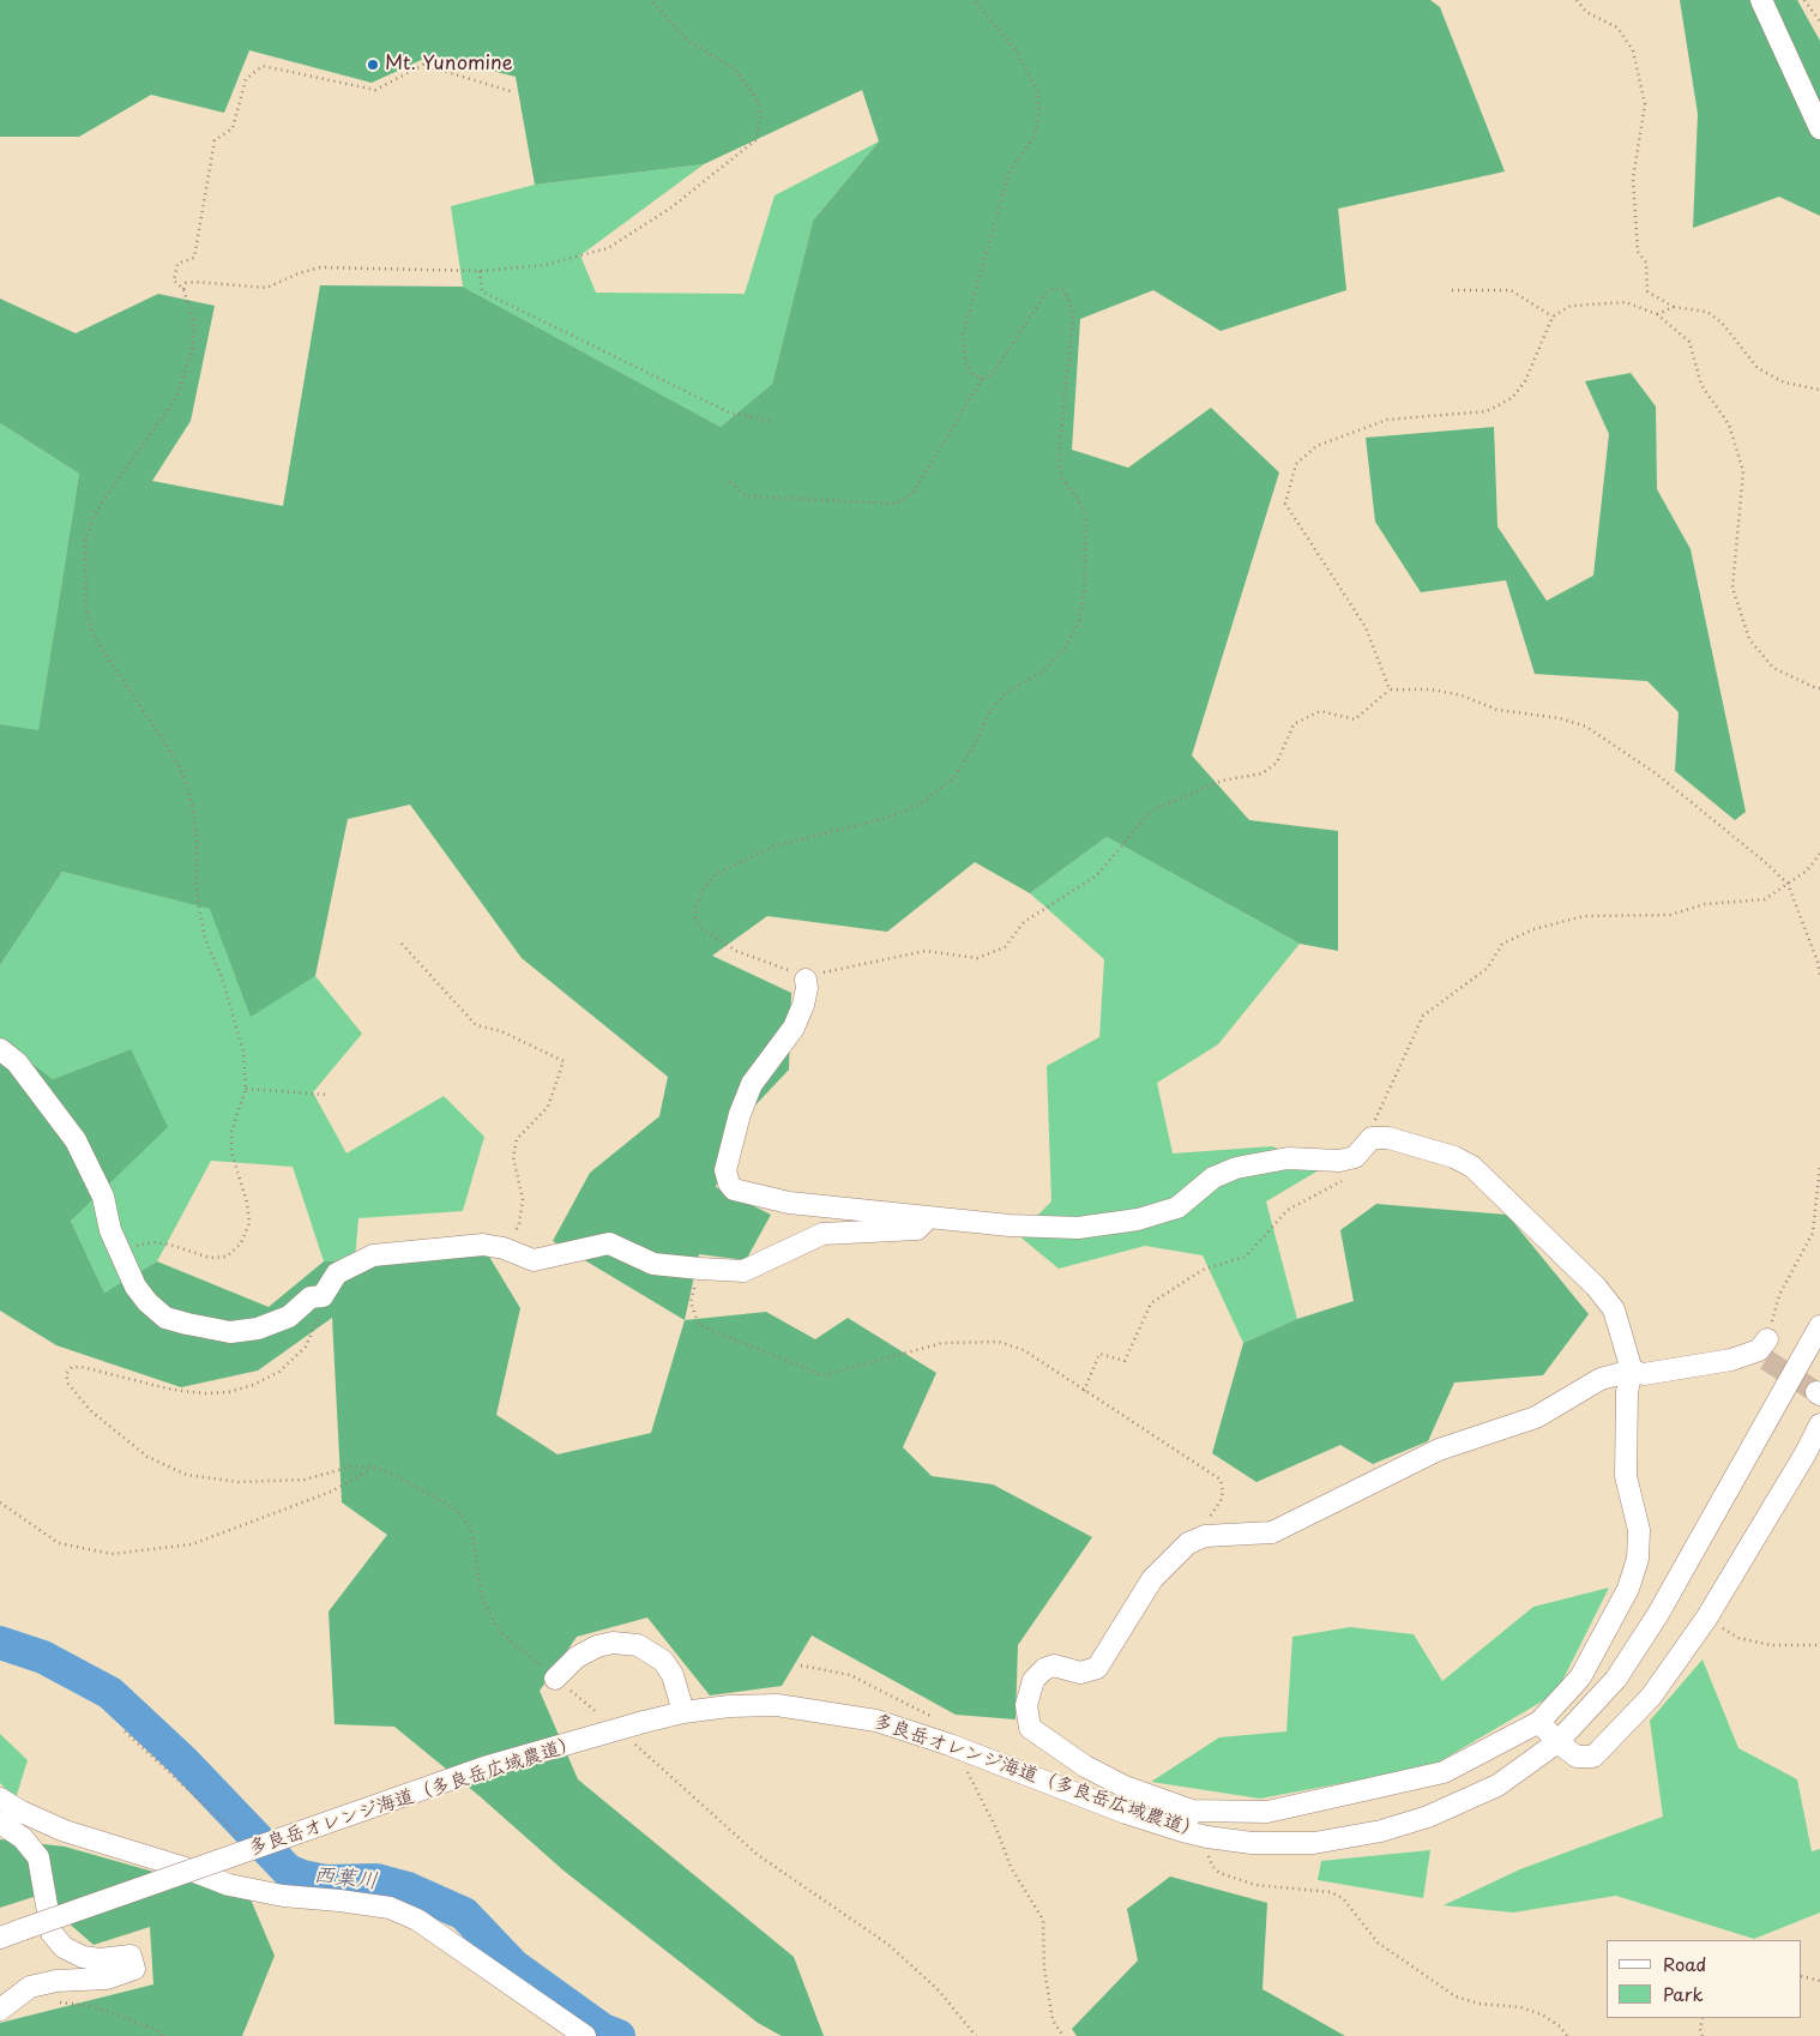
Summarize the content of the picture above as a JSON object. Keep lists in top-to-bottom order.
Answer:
{
  "streets": {
    "street": ["多良岳オレンジ海道（多良岳広域農道）"]
  },
  "water": ["西葉川"],
  "places": ["Mt. Yunomine"],
  "legend": ["Road", "Park"]
}
